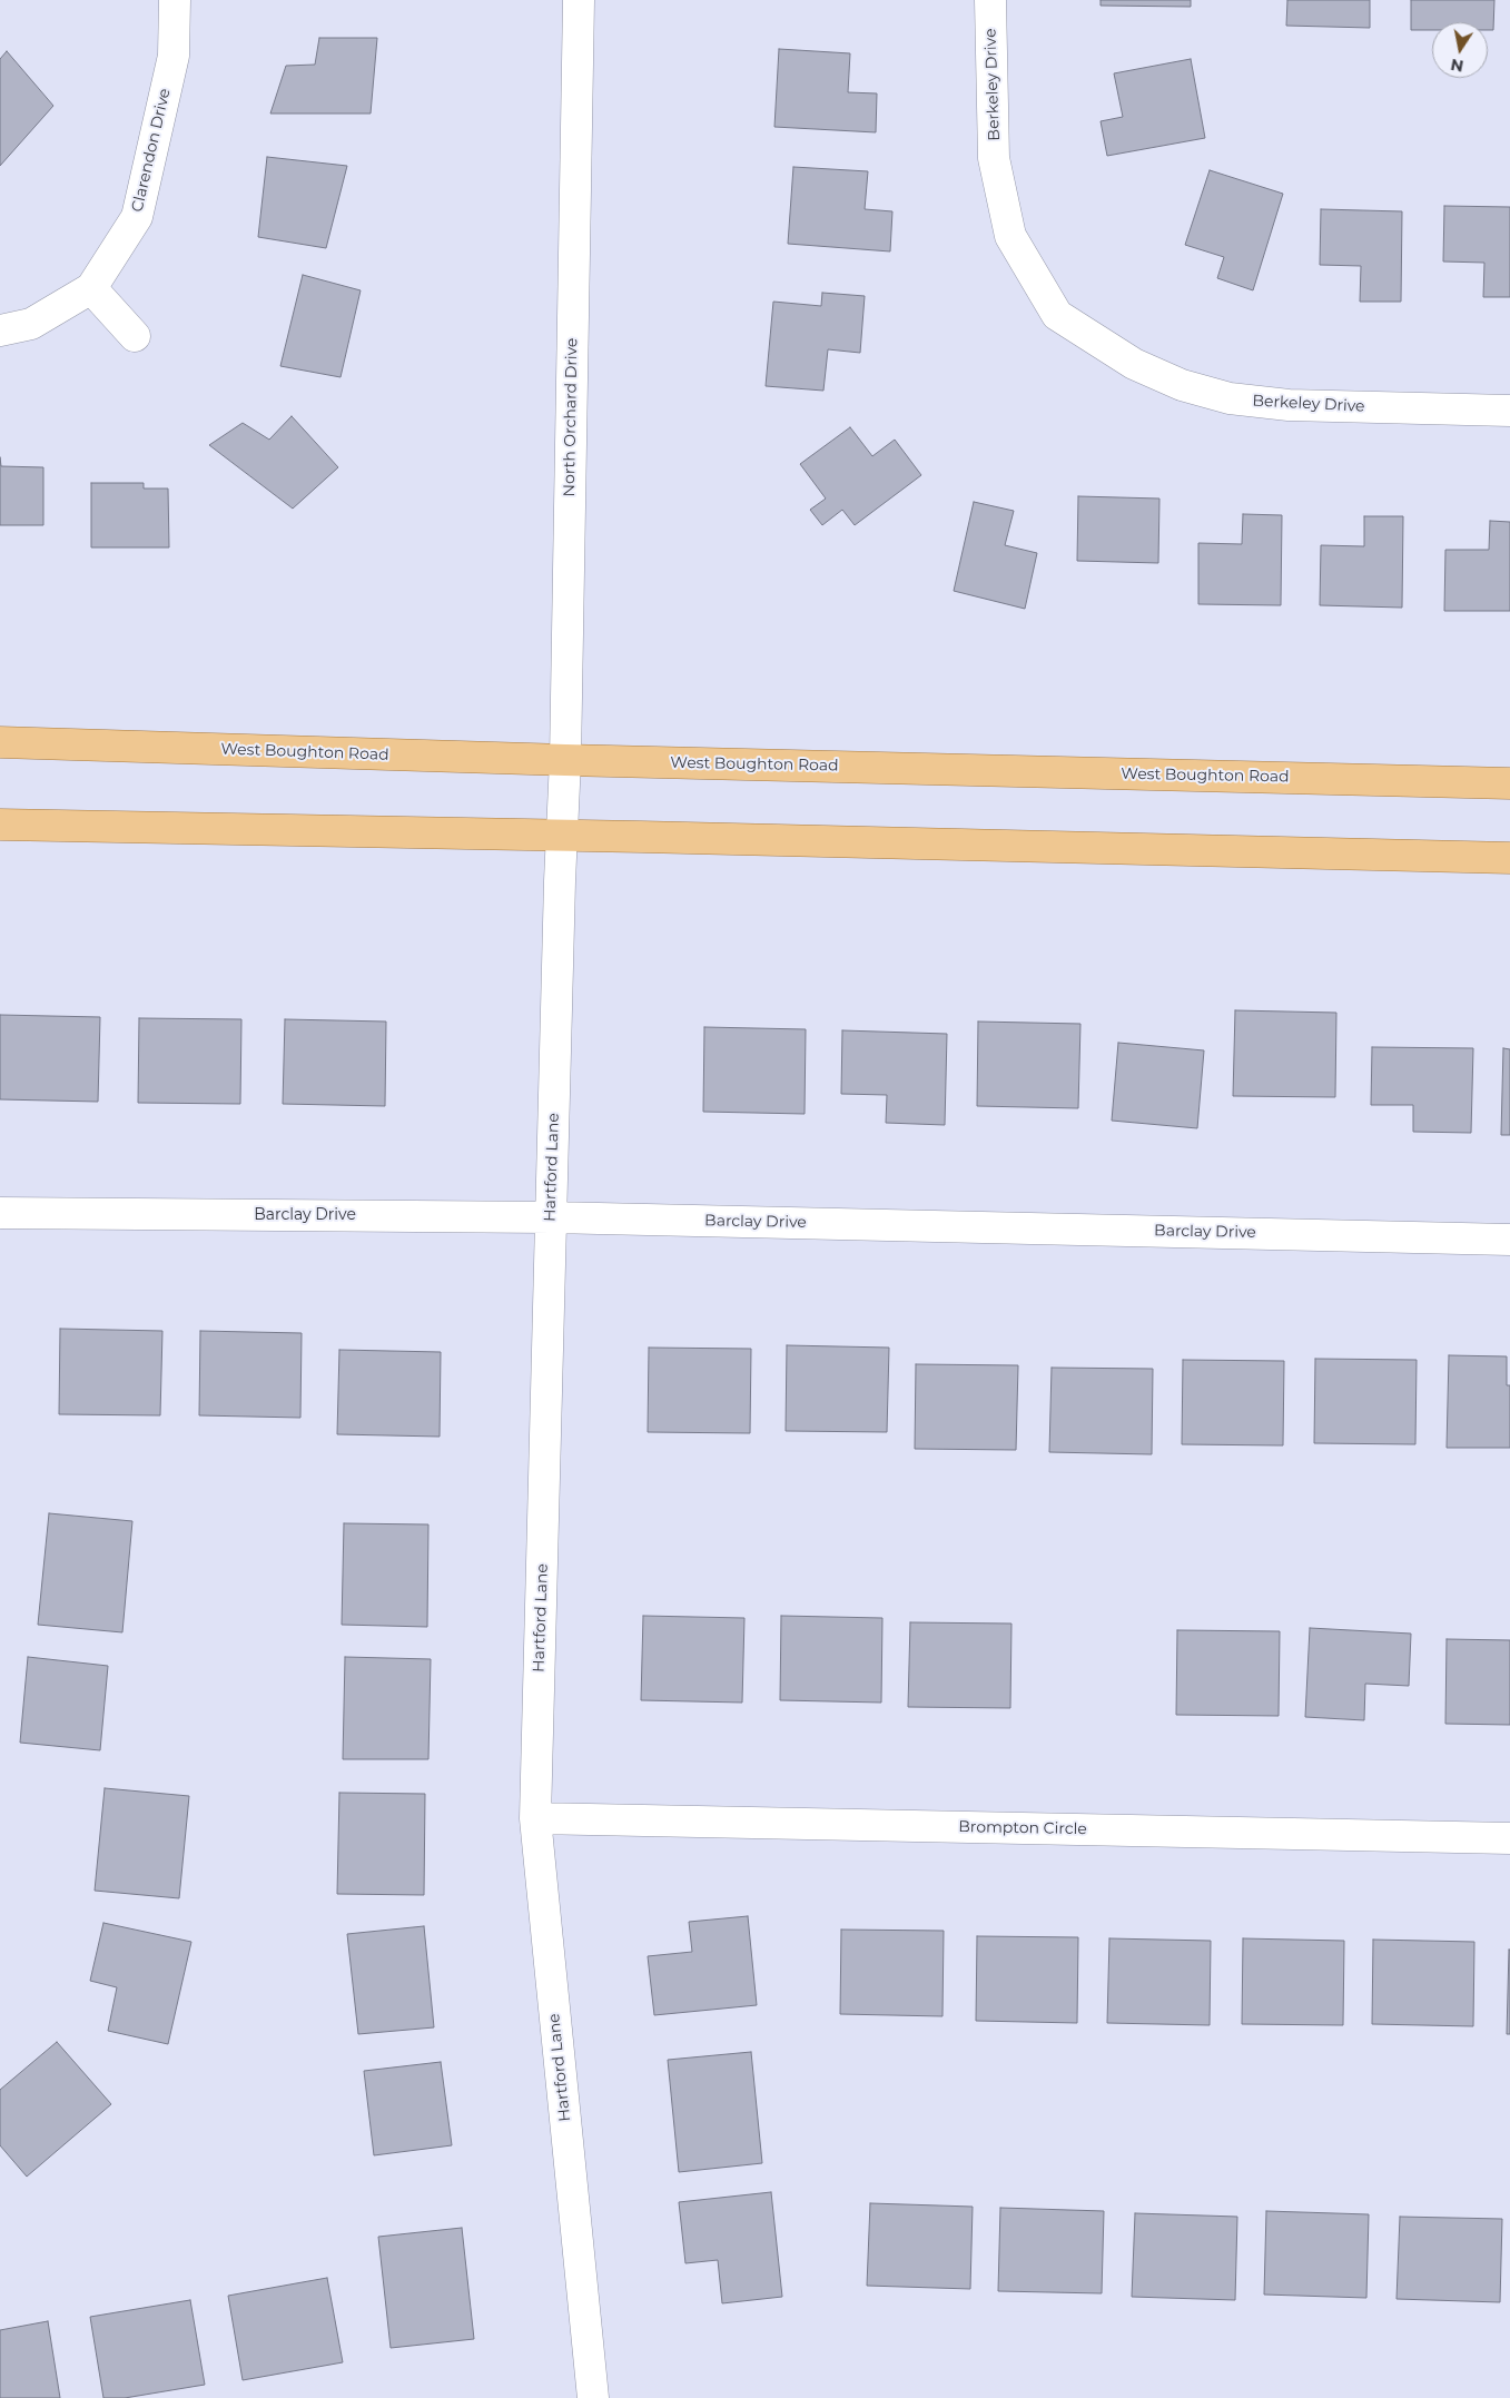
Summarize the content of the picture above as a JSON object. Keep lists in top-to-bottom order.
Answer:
{
  "streets": {
    "main road": ["West Boughton Road"],
    "street": [
      "Berkeley Drive",
      "Clarendon Drive",
      "North Orchard Drive",
      "Hartford Lane",
      "Barclay Drive",
      "Brompton Circle"
    ]
  },
  "crossings": [
    ["North Orchard Drive", "West Boughton Road"],
    ["North Orchard Drive", "Hartford Lane"],
    ["Hartford Lane", "Barclay Drive"],
    ["Hartford Lane", "Brompton Circle"]
  ],
  "north": "bottom"
}
